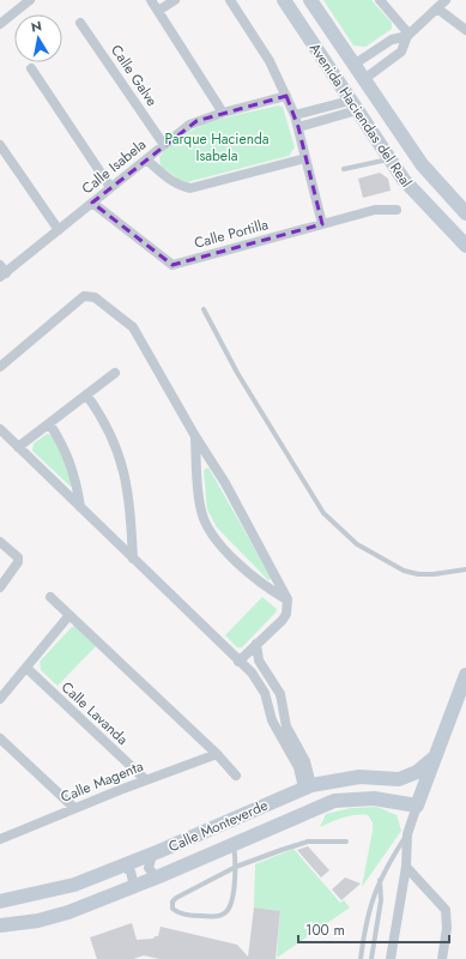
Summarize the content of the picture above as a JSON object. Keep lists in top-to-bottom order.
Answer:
{
  "streets": {
    "main road": ["Avenida Haciendas del Real", "Calle Monteverde"],
    "street": [
      "Calle Galve",
      "Calle Isabela",
      "Calle Portilla",
      "Calle Lavanda",
      "Calle Magenta"
    ]
  },
  "crossings": [
    ["Calle Galve", "Calle Isabela"],
    ["Calle Isabela", "Calle Portilla"],
    ["Calle Lavanda", "Calle Magenta"]
  ],
  "parks": ["Parque Hacienda Isabela"],
  "scale_bar": "100 m",
  "north": "top"
}
